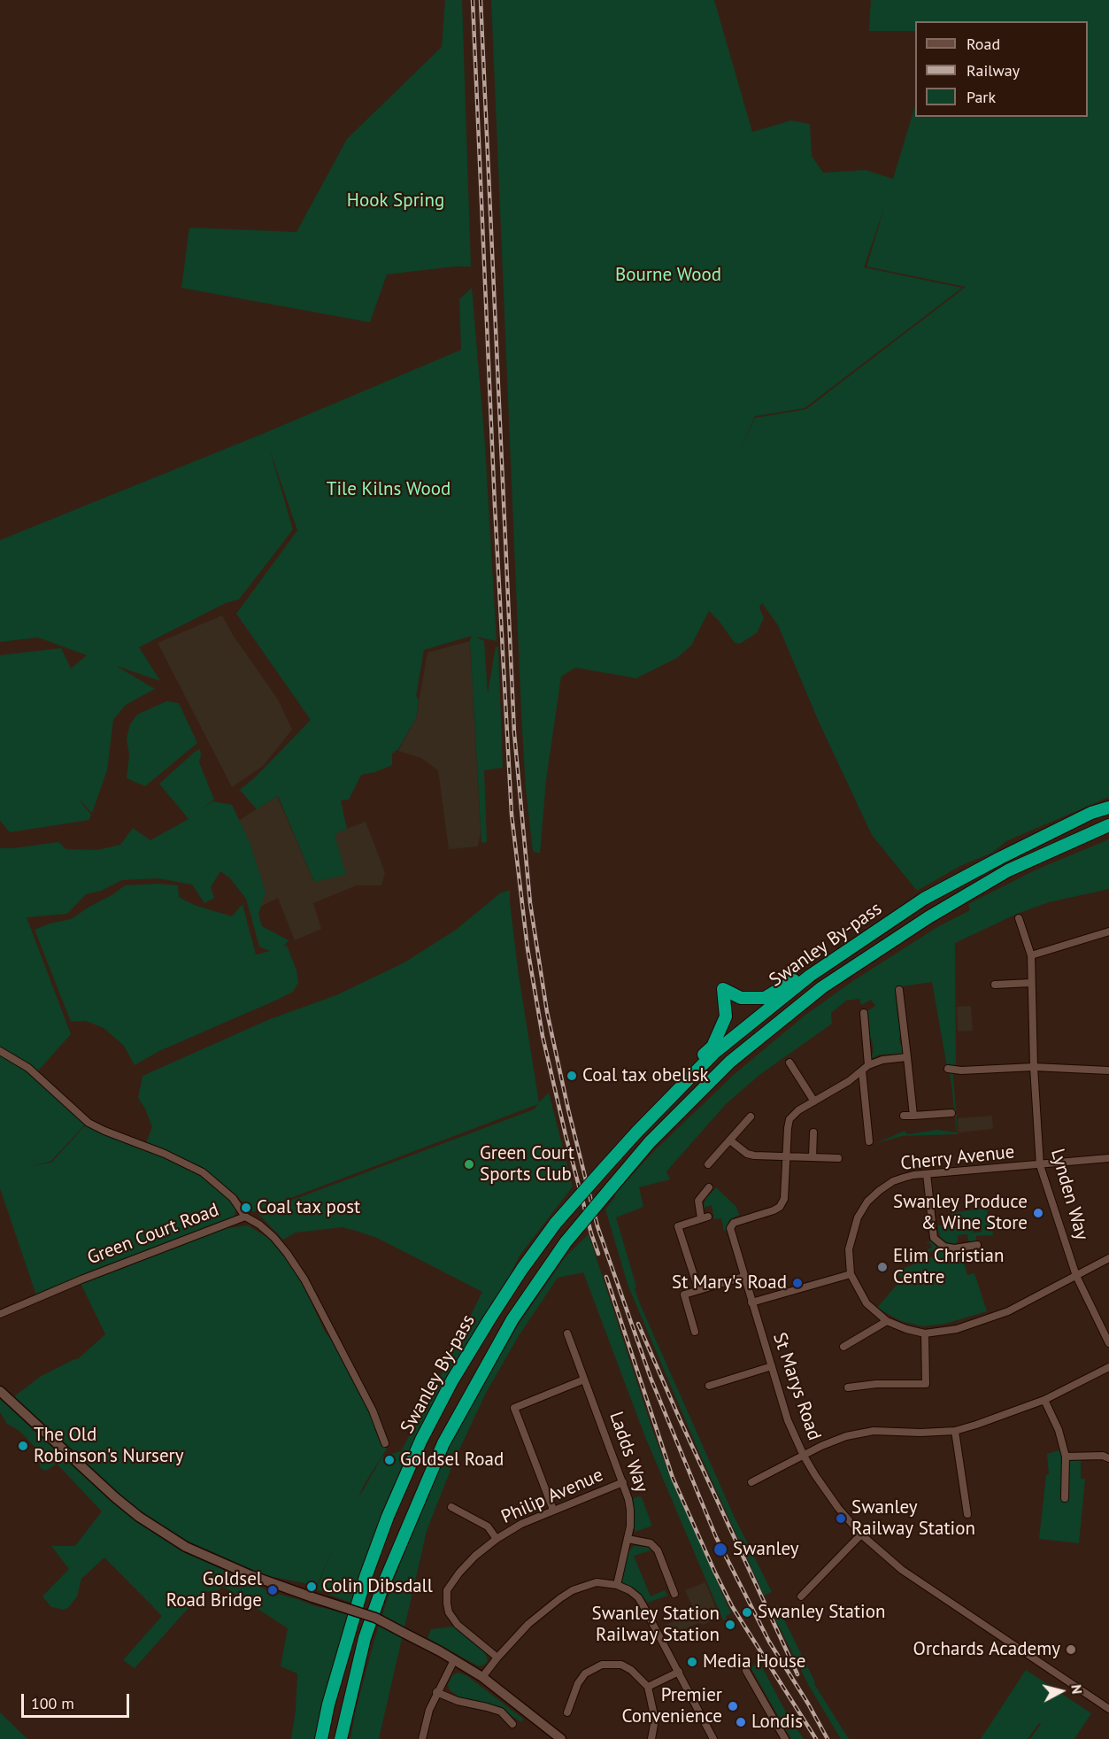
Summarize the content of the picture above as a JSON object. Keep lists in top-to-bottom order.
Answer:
{
  "streets": {
    "highway": ["Swanley By-pass"],
    "street": [
      "Cherry Avenue",
      "Lynden Way",
      "Green Court Road",
      "St Marys Road",
      "Ladds Way",
      "Philip Avenue"
    ]
  },
  "crossings": [
    ["Cherry Avenue", "Lynden Way"],
    ["Ladds Way", "Philip Avenue"]
  ],
  "parks": ["Hook Spring", "Bourne Wood", "Tile Kilns Wood"],
  "places": [
    "Coal tax obelisk",
    "Green Court Sports Club",
    "Coal tax post",
    "Swanley Produce & Wine Store",
    "Elim Christian Centre",
    "St Mary's Road",
    "The Old Robinson's Nursery",
    "Goldsel Road",
    "Swanley Railway Station",
    "Swanley",
    "Colin Dibsdall",
    "Goldsel Road Bridge",
    "Swanley Station",
    "Swanley Station Railway Station",
    "Orchards Academy",
    "Media House",
    "Premier Convenience",
    "Londis"
  ],
  "legend": ["Road", "Railway", "Park"],
  "scale_bar": "100 m",
  "north": "right"
}
